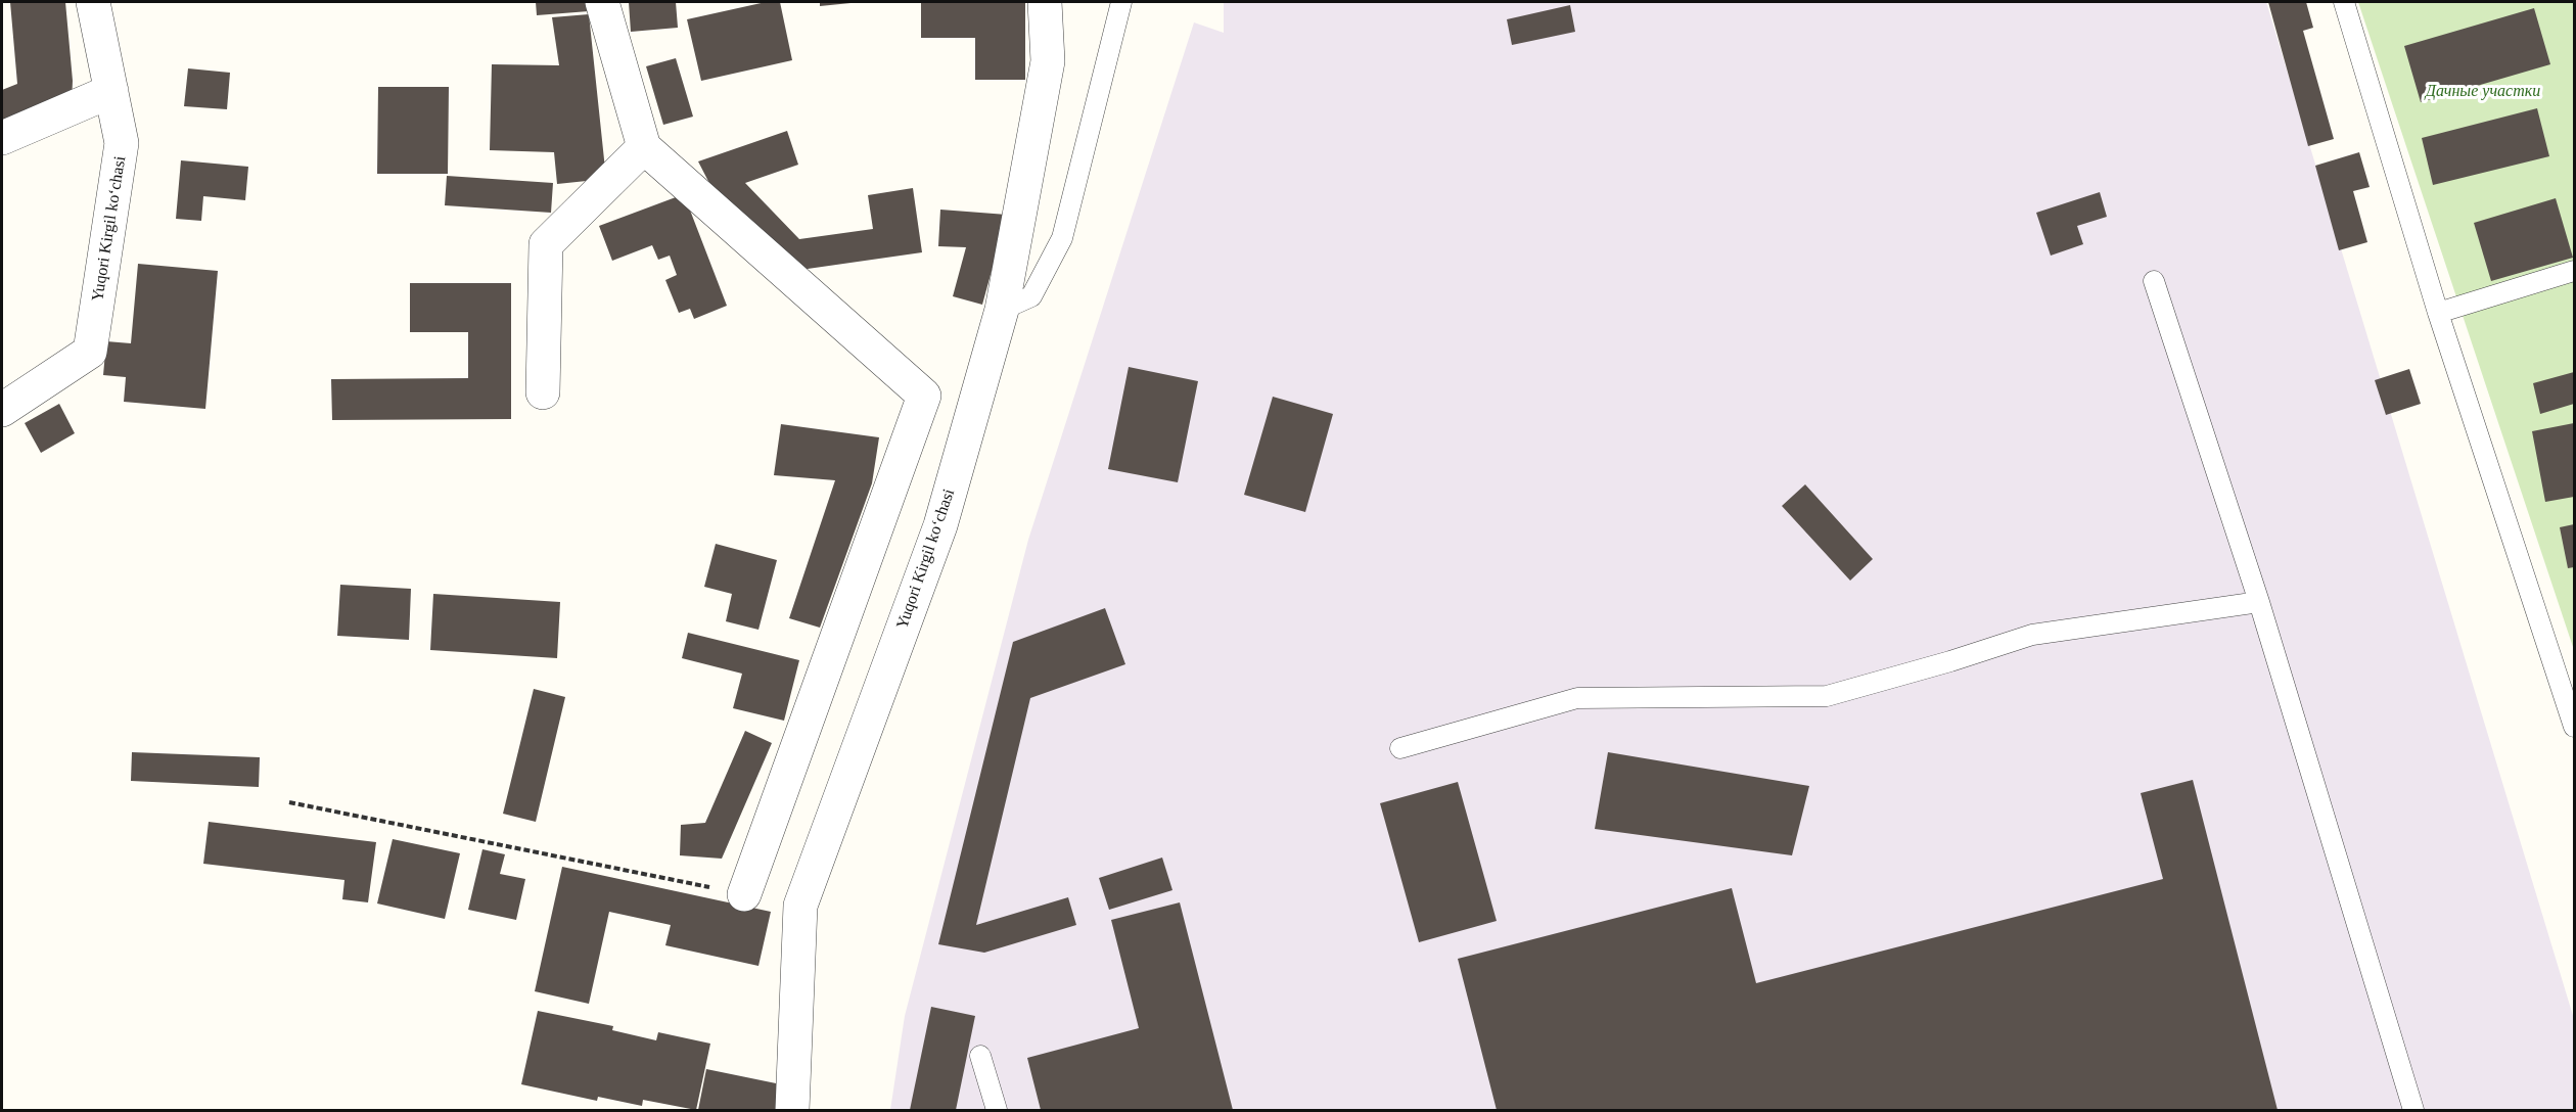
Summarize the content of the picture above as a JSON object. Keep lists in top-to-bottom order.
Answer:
{
  "streets": {
    "street": ["Yuqori Kirgil koʻchasi"]
  },
  "parks": ["Дачные участки"]
}
